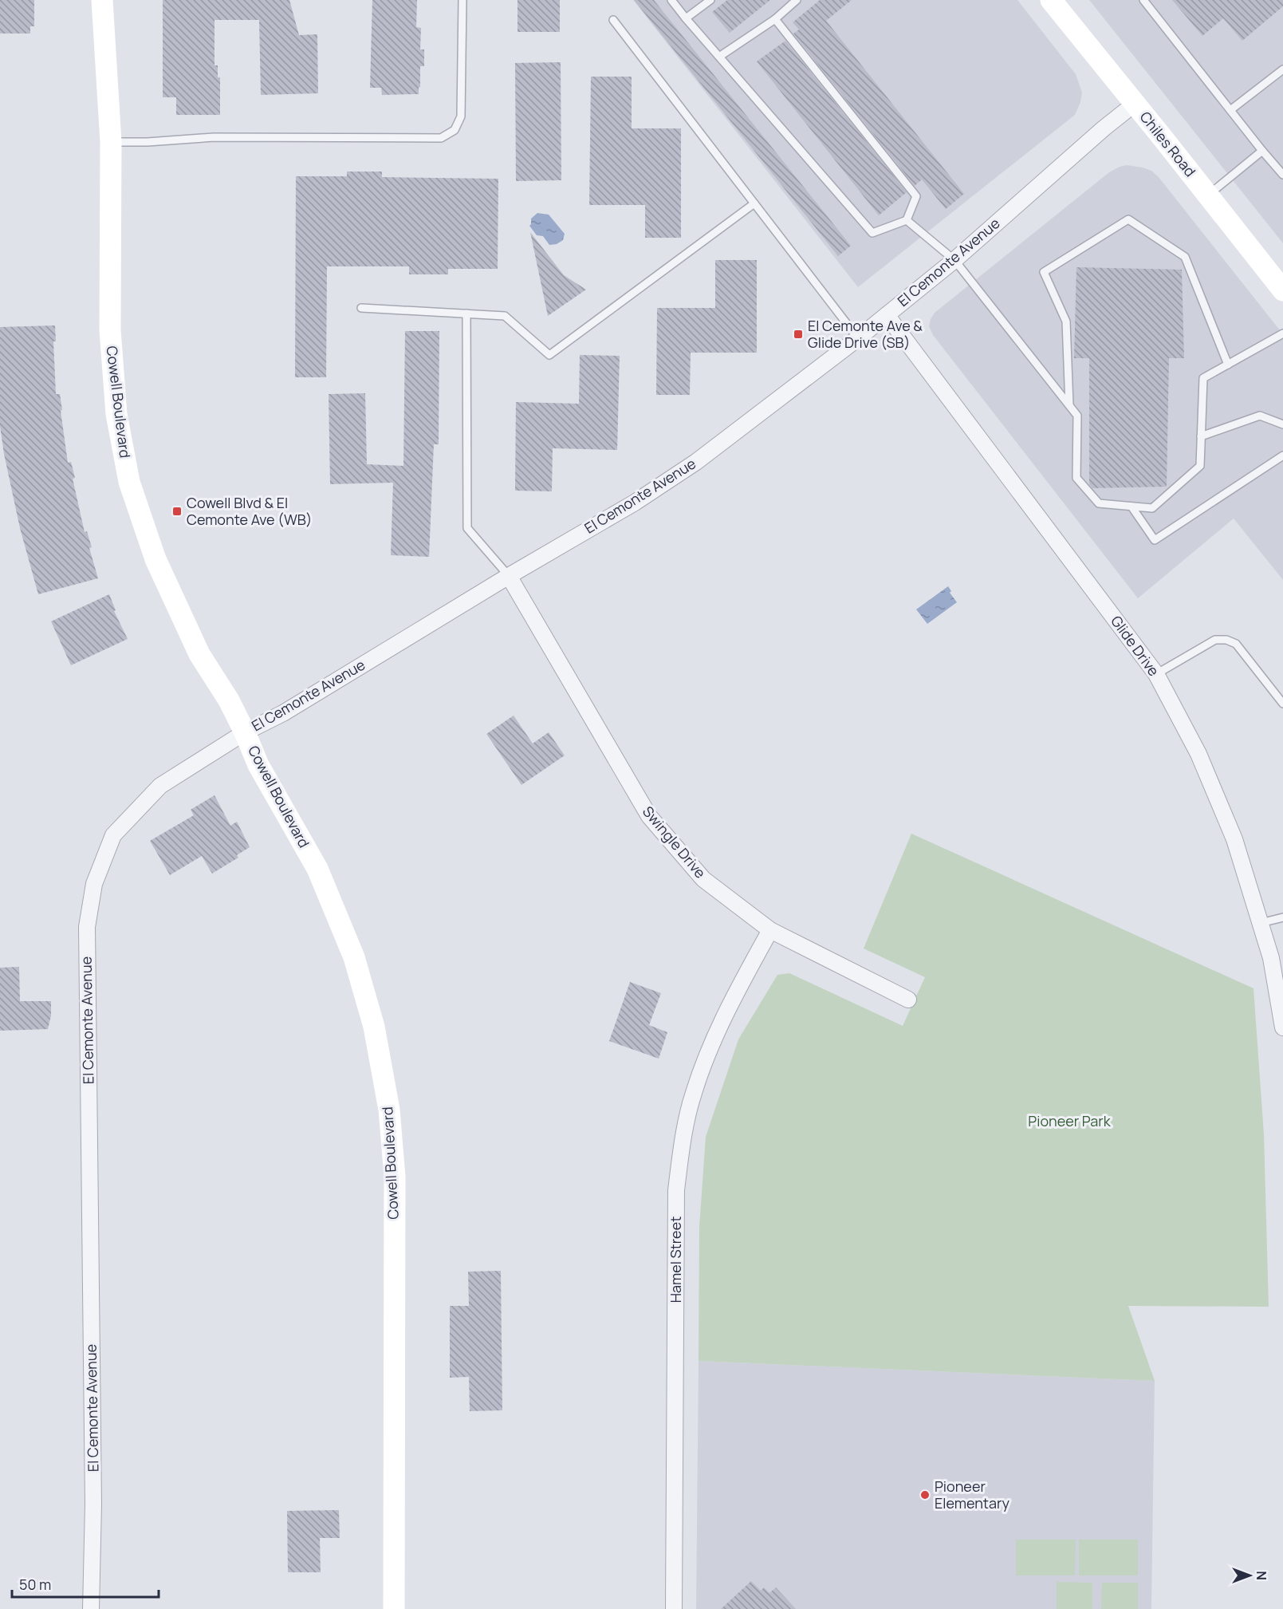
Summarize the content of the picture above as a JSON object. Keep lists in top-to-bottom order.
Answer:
{
  "streets": {
    "street": [
      "Chiles Road",
      "El Cemonte Avenue",
      "Cowell Boulevard",
      "Glide Drive",
      "Swingle Drive",
      "Hamel Street"
    ]
  },
  "crossings": [
    ["Chiles Road", "El Cemonte Avenue"],
    ["El Cemonte Avenue", "Cowell Boulevard"],
    ["El Cemonte Avenue", "Glide Drive"],
    ["El Cemonte Avenue", "Swingle Drive"],
    ["Swingle Drive", "Hamel Street"]
  ],
  "parks": ["Pioneer Park"],
  "places": {
    "transit": ["El Cemonte Ave & Glide Drive (SB)", "Cowell Blvd & El Cemonte Ave (WB)"],
    "other": ["Pioneer Elementary"]
  },
  "scale_bar": "50 m",
  "north": "right"
}
